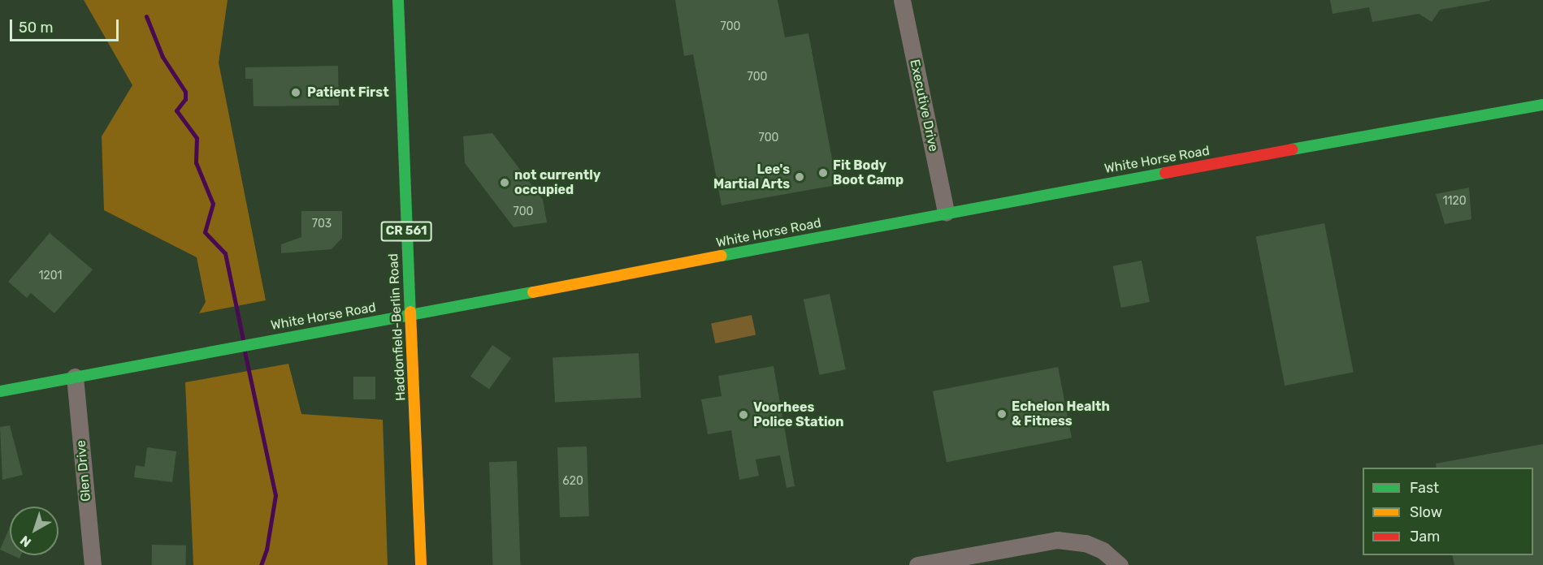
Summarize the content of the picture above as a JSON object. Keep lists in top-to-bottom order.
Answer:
{
  "streets": {
    "main road": ["White Horse Road", "CR 561", "Haddonfield-Berlin Road"],
    "street": ["Executive Drive", "Glen Drive"]
  },
  "crossings": [
    ["Executive Drive", "White Horse Road"],
    ["White Horse Road", "Haddonfield-Berlin Road"],
    ["White Horse Road", "Glen Drive"]
  ],
  "places": [
    "Patient First",
    "Fit Body Boot Camp",
    "Lee's Martial Arts",
    "not currently occupied",
    "Echelon Health & Fitness",
    "Voorhees Police Station"
  ],
  "house_numbers": [
    "700",
    "700",
    "700",
    "1120",
    "700",
    "703",
    "1201",
    "620"
  ],
  "legend": ["Fast", "Slow", "Jam"],
  "scale_bar": "50 m",
  "north": "bottom left"
}
